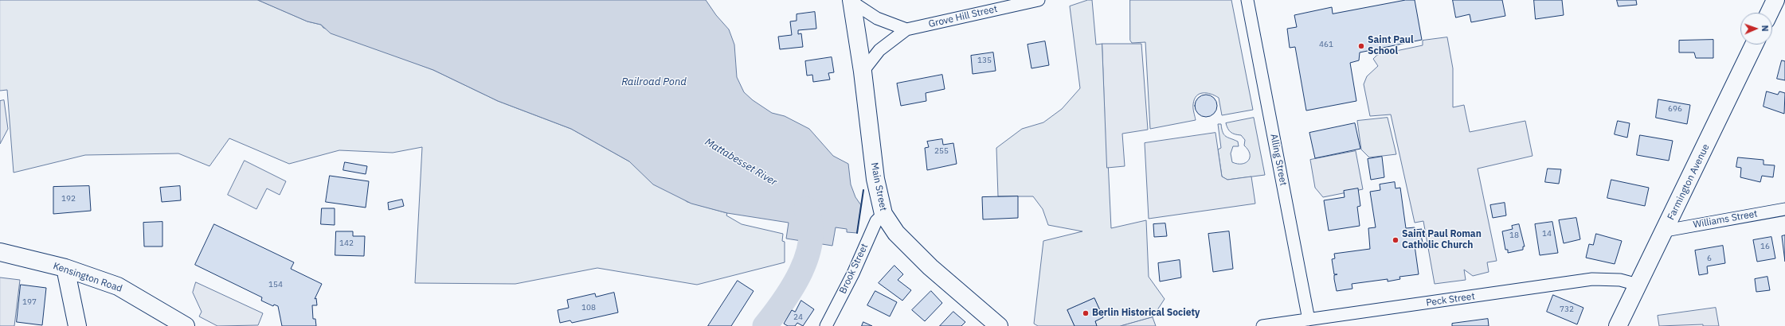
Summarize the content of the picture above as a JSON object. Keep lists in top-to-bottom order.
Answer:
{
  "streets": {
    "main road": ["Farmington Avenue", "Main Street", "Kensington Road"],
    "street": [
      "Grove Hill Street",
      "Alling Street",
      "Williams Street",
      "Brook Street",
      "Peck Street"
    ]
  },
  "crossings": [
    ["Grove Hill Street", "Main Street"],
    ["Alling Street", "Peck Street"],
    ["Farmington Avenue", "Williams Street"],
    ["Farmington Avenue", "Peck Street"],
    ["Main Street", "Brook Street"]
  ],
  "water": ["Railroad Pond", "Mattabesset River"],
  "places": ["Saint Paul School", "Saint Paul Roman Catholic Church", "Berlin Historical Society"],
  "house_numbers": [
    "461",
    "135",
    "696",
    "255",
    "192",
    "14",
    "18",
    "142",
    "16",
    "6",
    "154",
    "197",
    "108",
    "732",
    "24"
  ],
  "north": "right"
}
